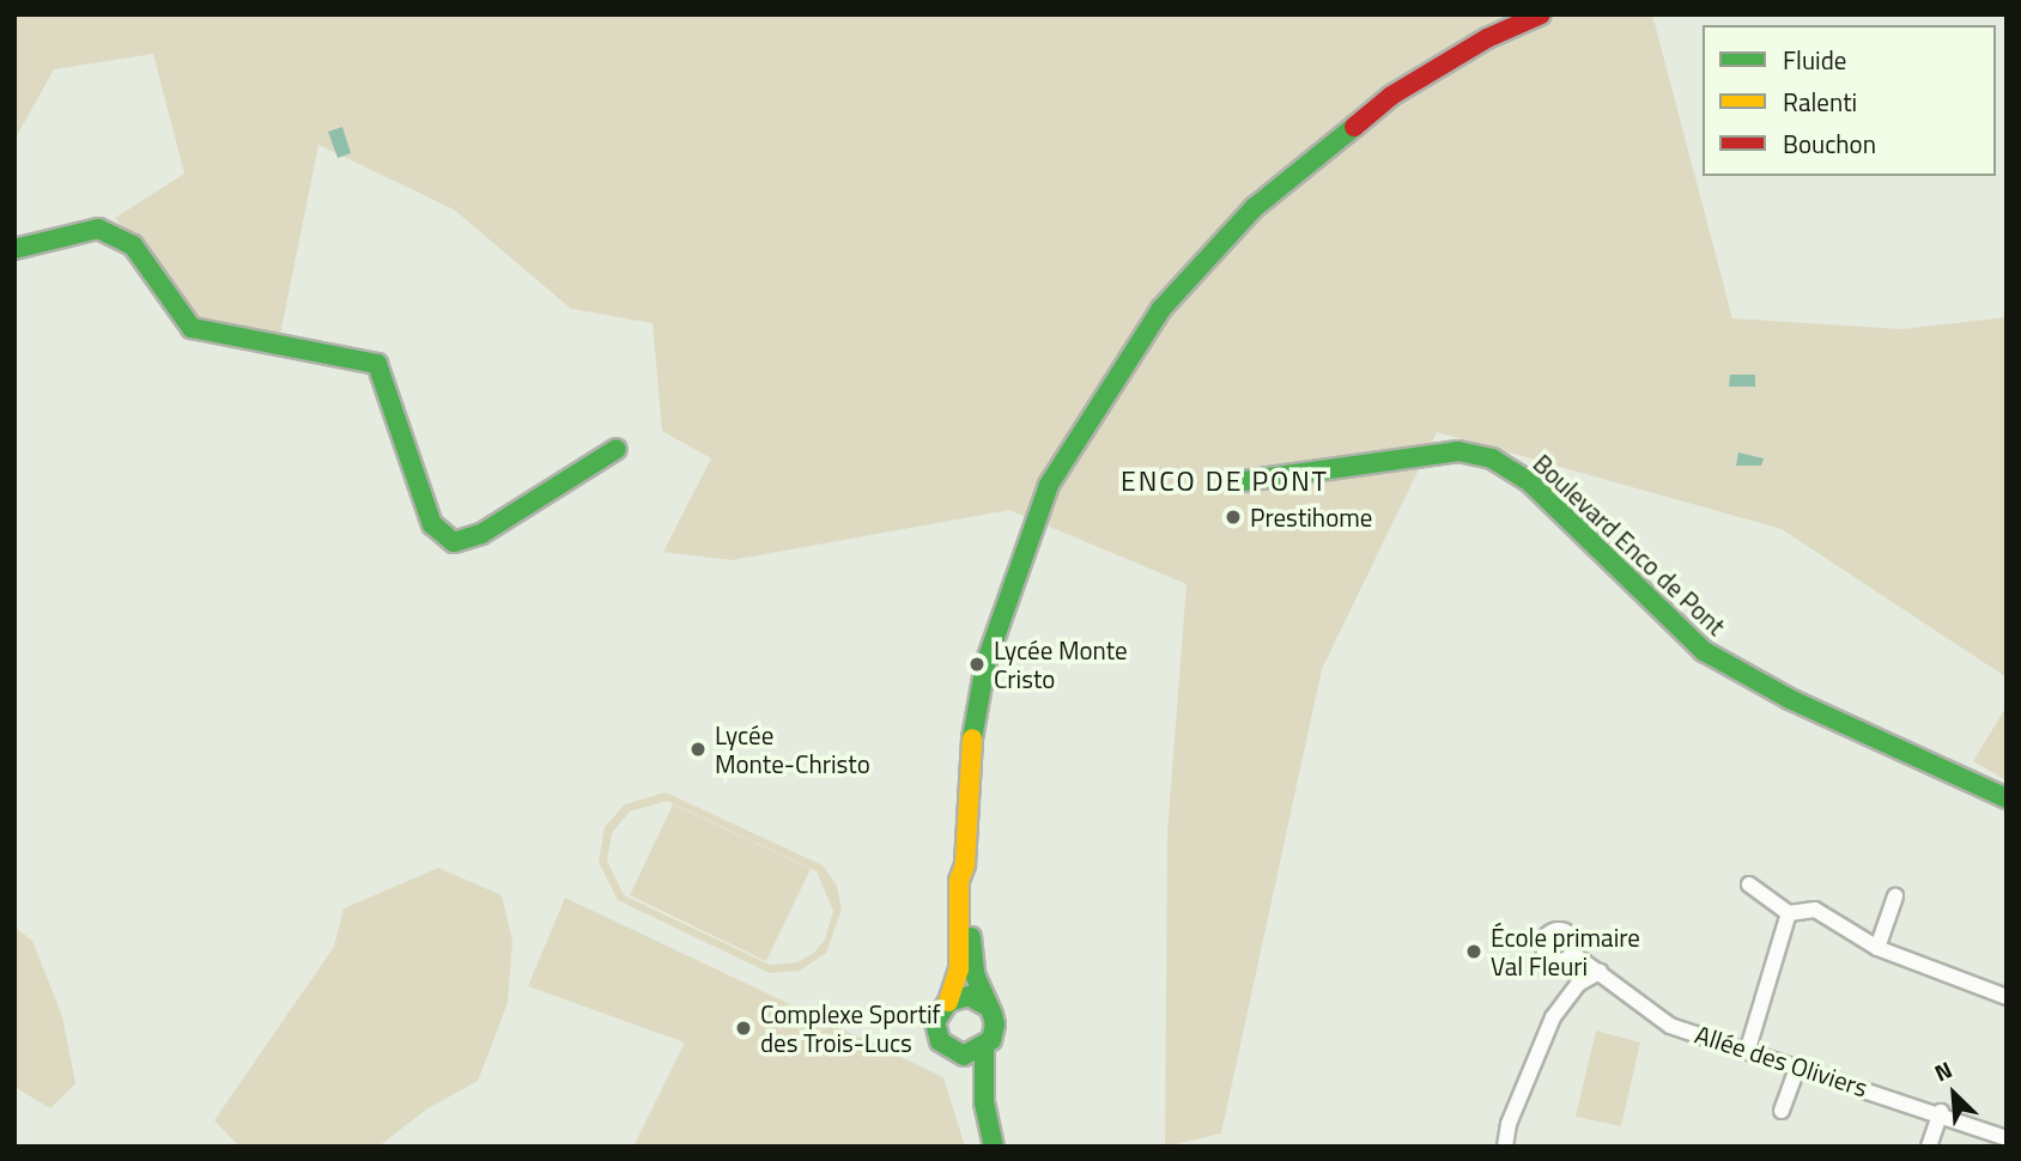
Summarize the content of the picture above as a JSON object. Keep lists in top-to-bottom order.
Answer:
{
  "streets": {
    "main road": ["Boulevard Enco de Pont"],
    "street": ["Allée des Oliviers"]
  },
  "districts": ["ENCO DE PONT"],
  "places": [
    "Prestihome",
    "Lycée Monte Cristo",
    "Lycée Monte-Christo",
    "École primaire Val Fleuri",
    "Complexe Sportif des Trois-Lucs"
  ],
  "legend": ["Fluide", "Ralenti", "Bouchon"],
  "north": "top left"
}
